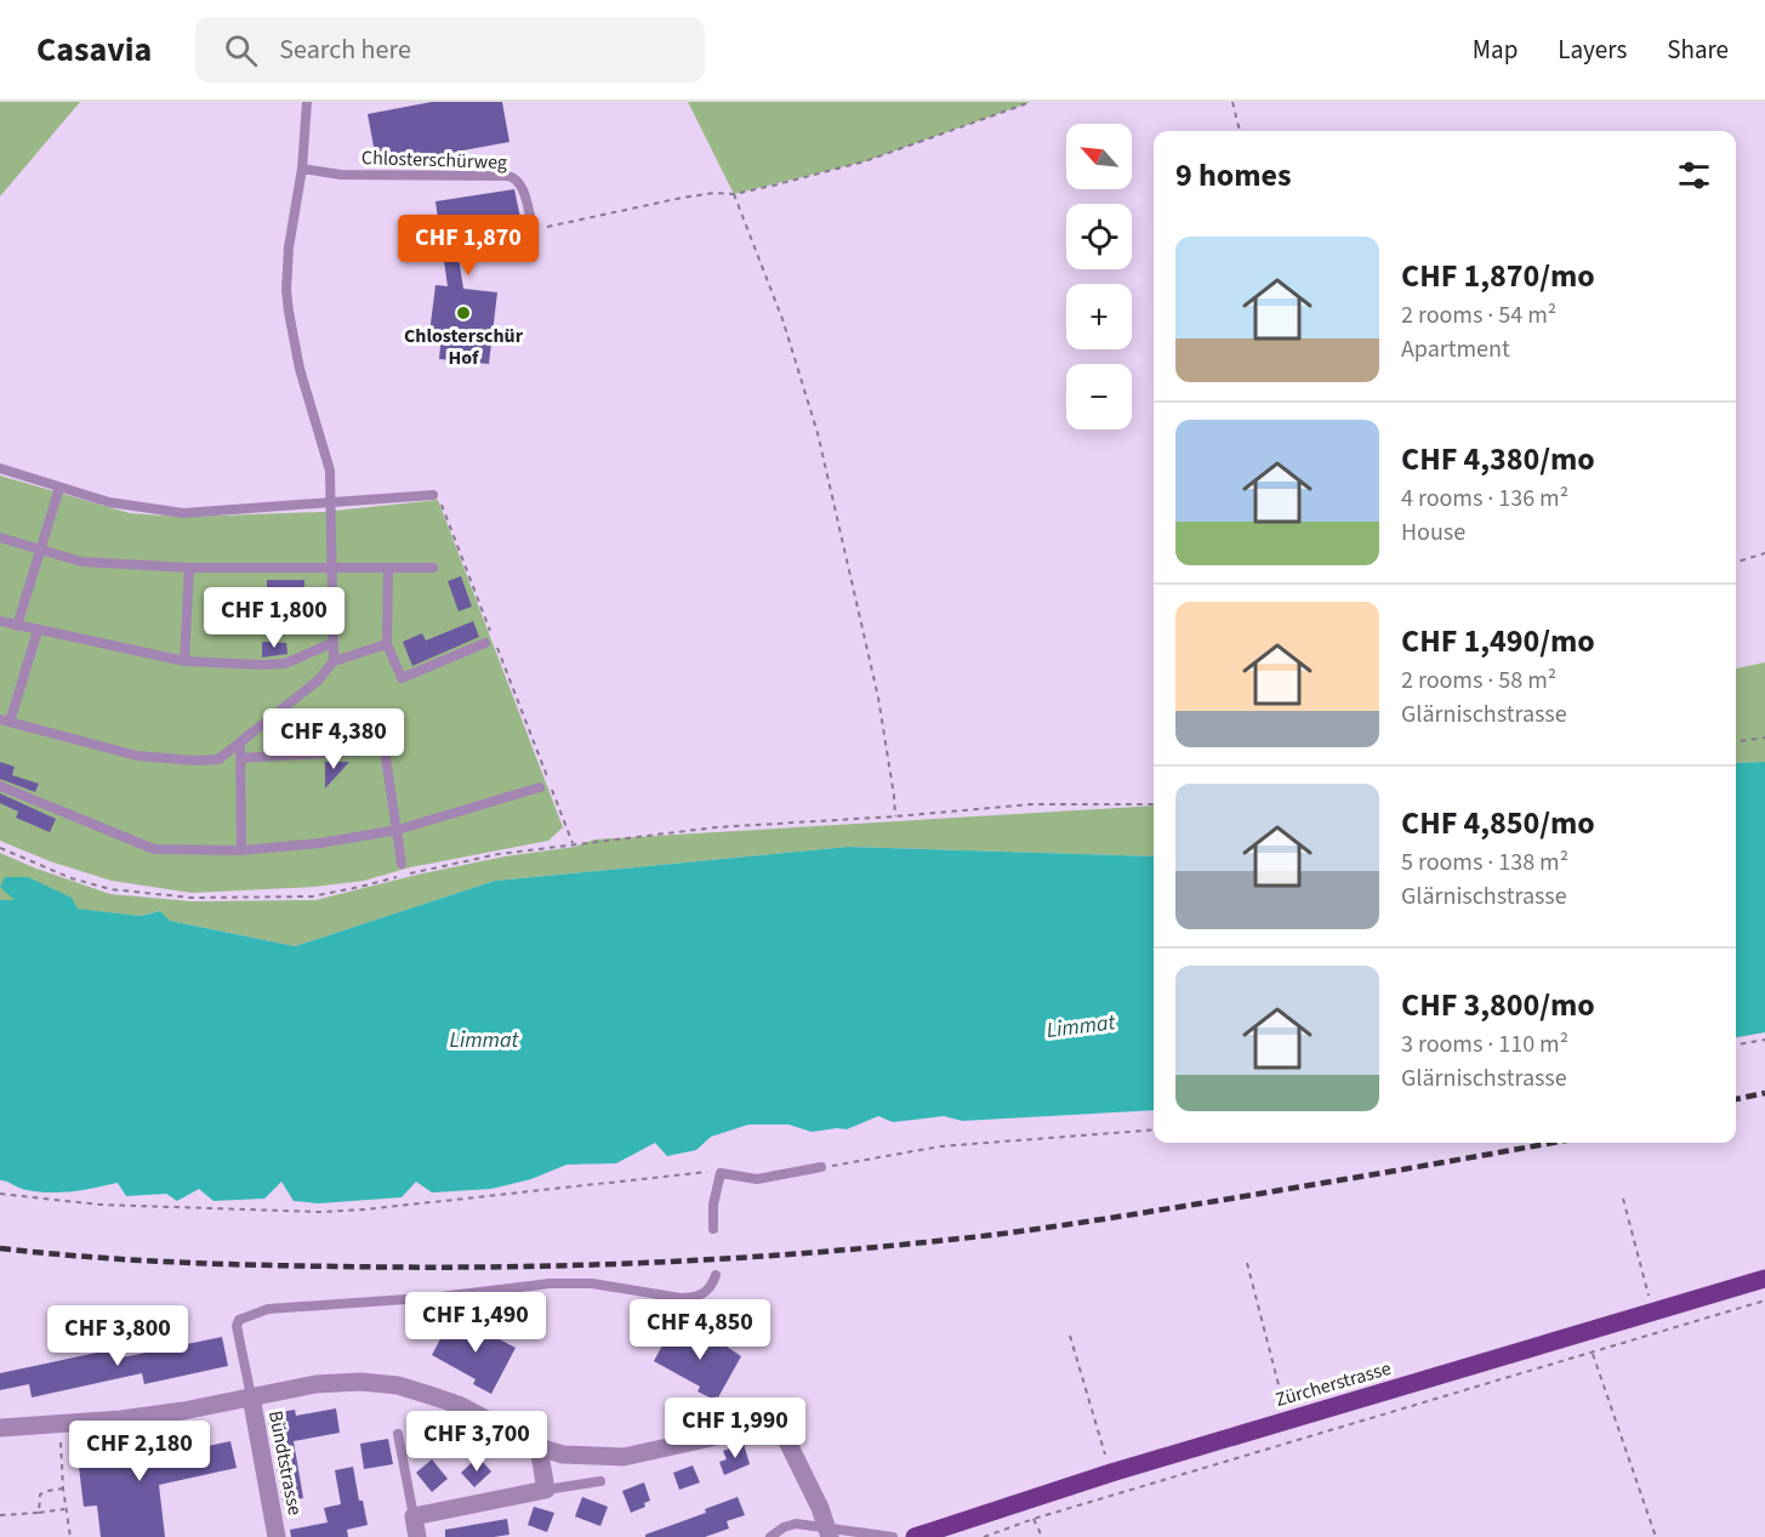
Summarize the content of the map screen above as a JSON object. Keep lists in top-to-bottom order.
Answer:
{
  "streets": {
    "main road": ["Zürcherstrasse"],
    "street": ["Bündtstrasse"],
    "lane": ["Chlosterschürweg"]
  },
  "water": ["Limmat"],
  "places": ["Chlosterschür Hof"],
  "north": "top left",
  "page": {
    "header": "Casavia",
    "search": "Search here",
    "nav": ["Map", "Layers", "Share"],
    "map_buttons": ["+", "−"],
    "heading": "9 homes",
    "price": [
      "CHF 1,870",
      "CHF 1,800",
      "CHF 4,380",
      "CHF 1,490",
      "CHF 4,850",
      "CHF 3,800",
      "CHF 1,990",
      "CHF 3,700",
      "CHF 2,180"
    ],
    "list": [
      {
        "name": "CHF 1,870/mo",
        "note": "2 rooms · 54 m² · Apartment"
      },
      {
        "name": "CHF 4,380/mo",
        "note": "4 rooms · 136 m² · House"
      },
      {
        "name": "CHF 1,490/mo",
        "note": "2 rooms · 58 m² · Glärnischstrasse"
      },
      {
        "name": "CHF 4,850/mo",
        "note": "5 rooms · 138 m² · Glärnischstrasse"
      },
      {
        "name": "CHF 3,800/mo",
        "note": "3 rooms · 110 m² · Glärnischstrasse"
      }
    ]
  }
}
